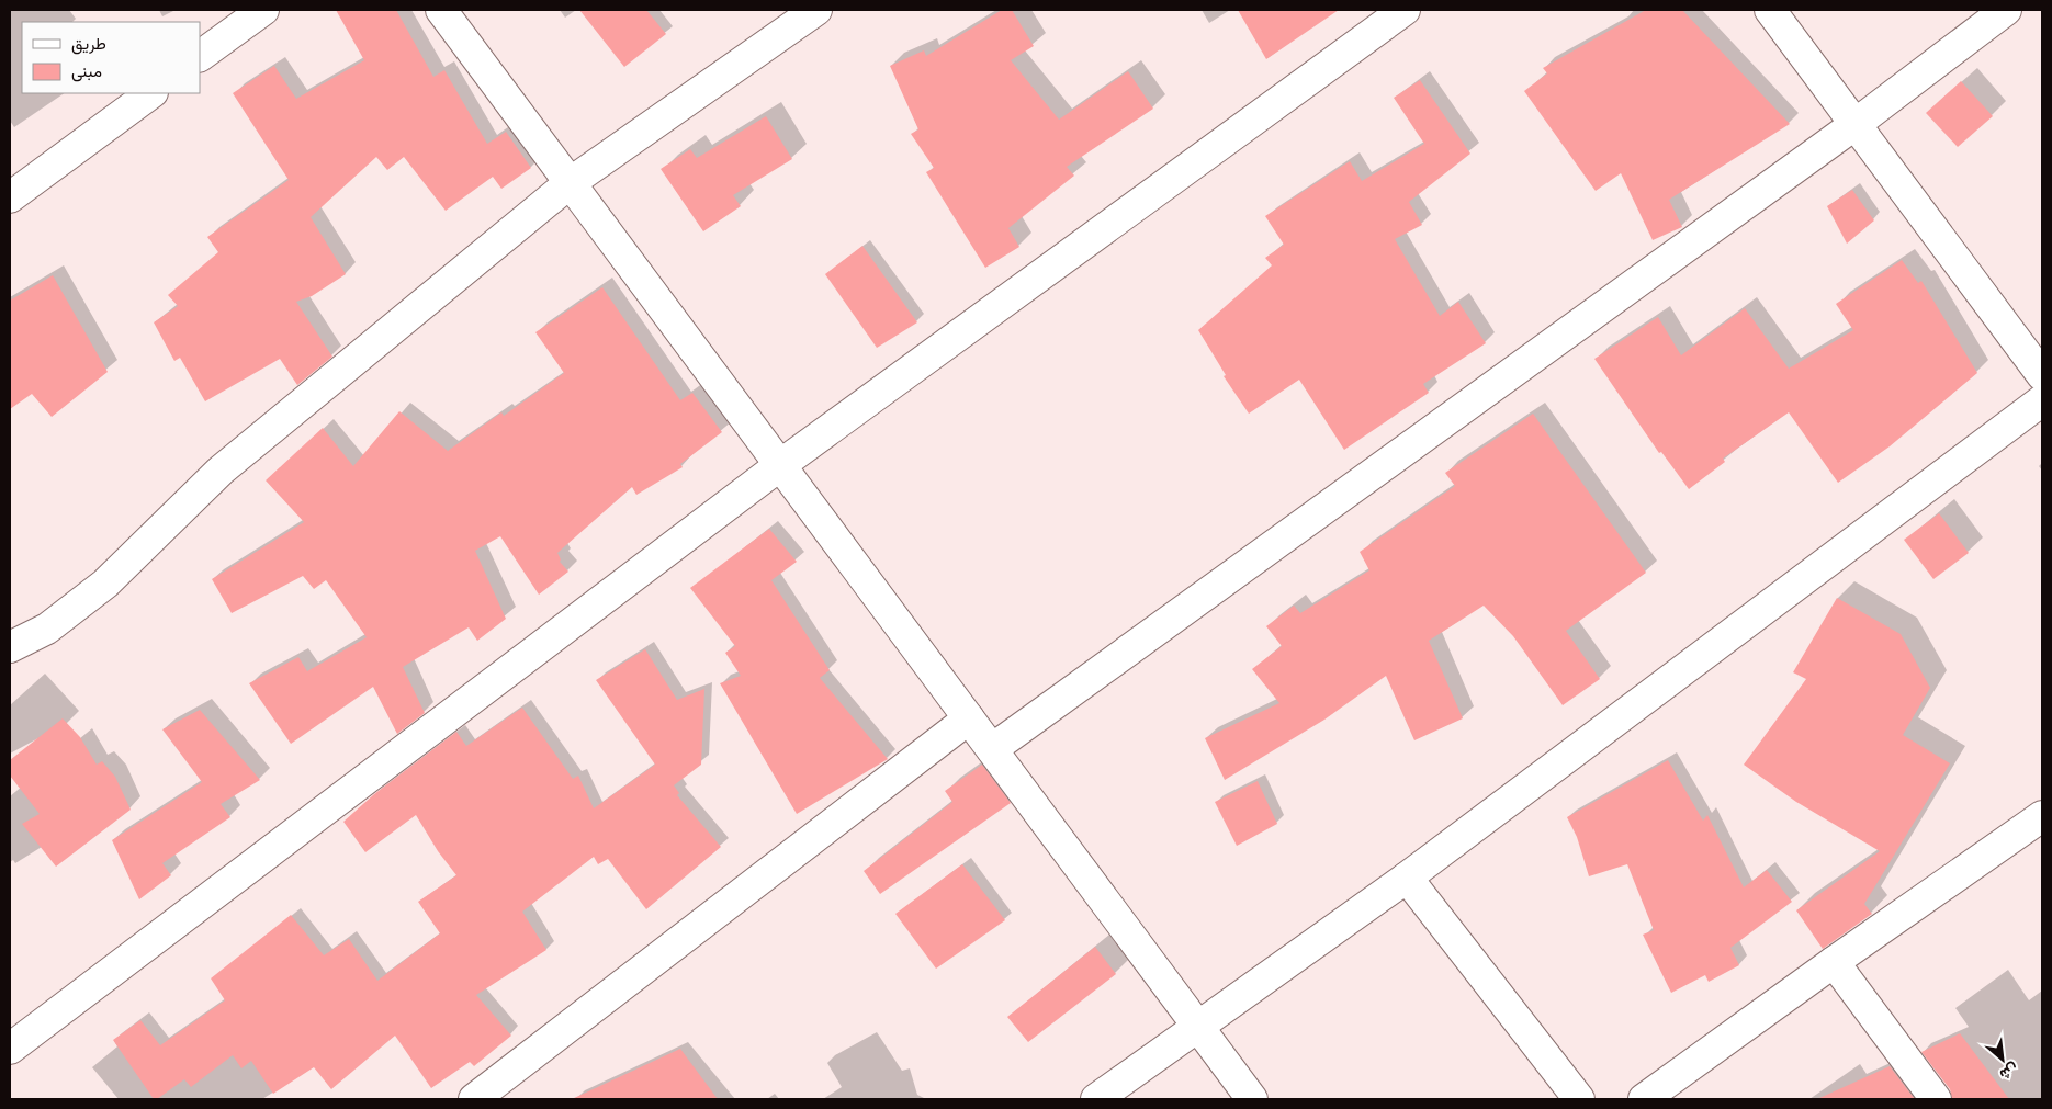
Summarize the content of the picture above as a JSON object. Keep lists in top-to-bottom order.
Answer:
{
  "legend": ["طريق", "مبنى"],
  "north": "bottom right"
}
